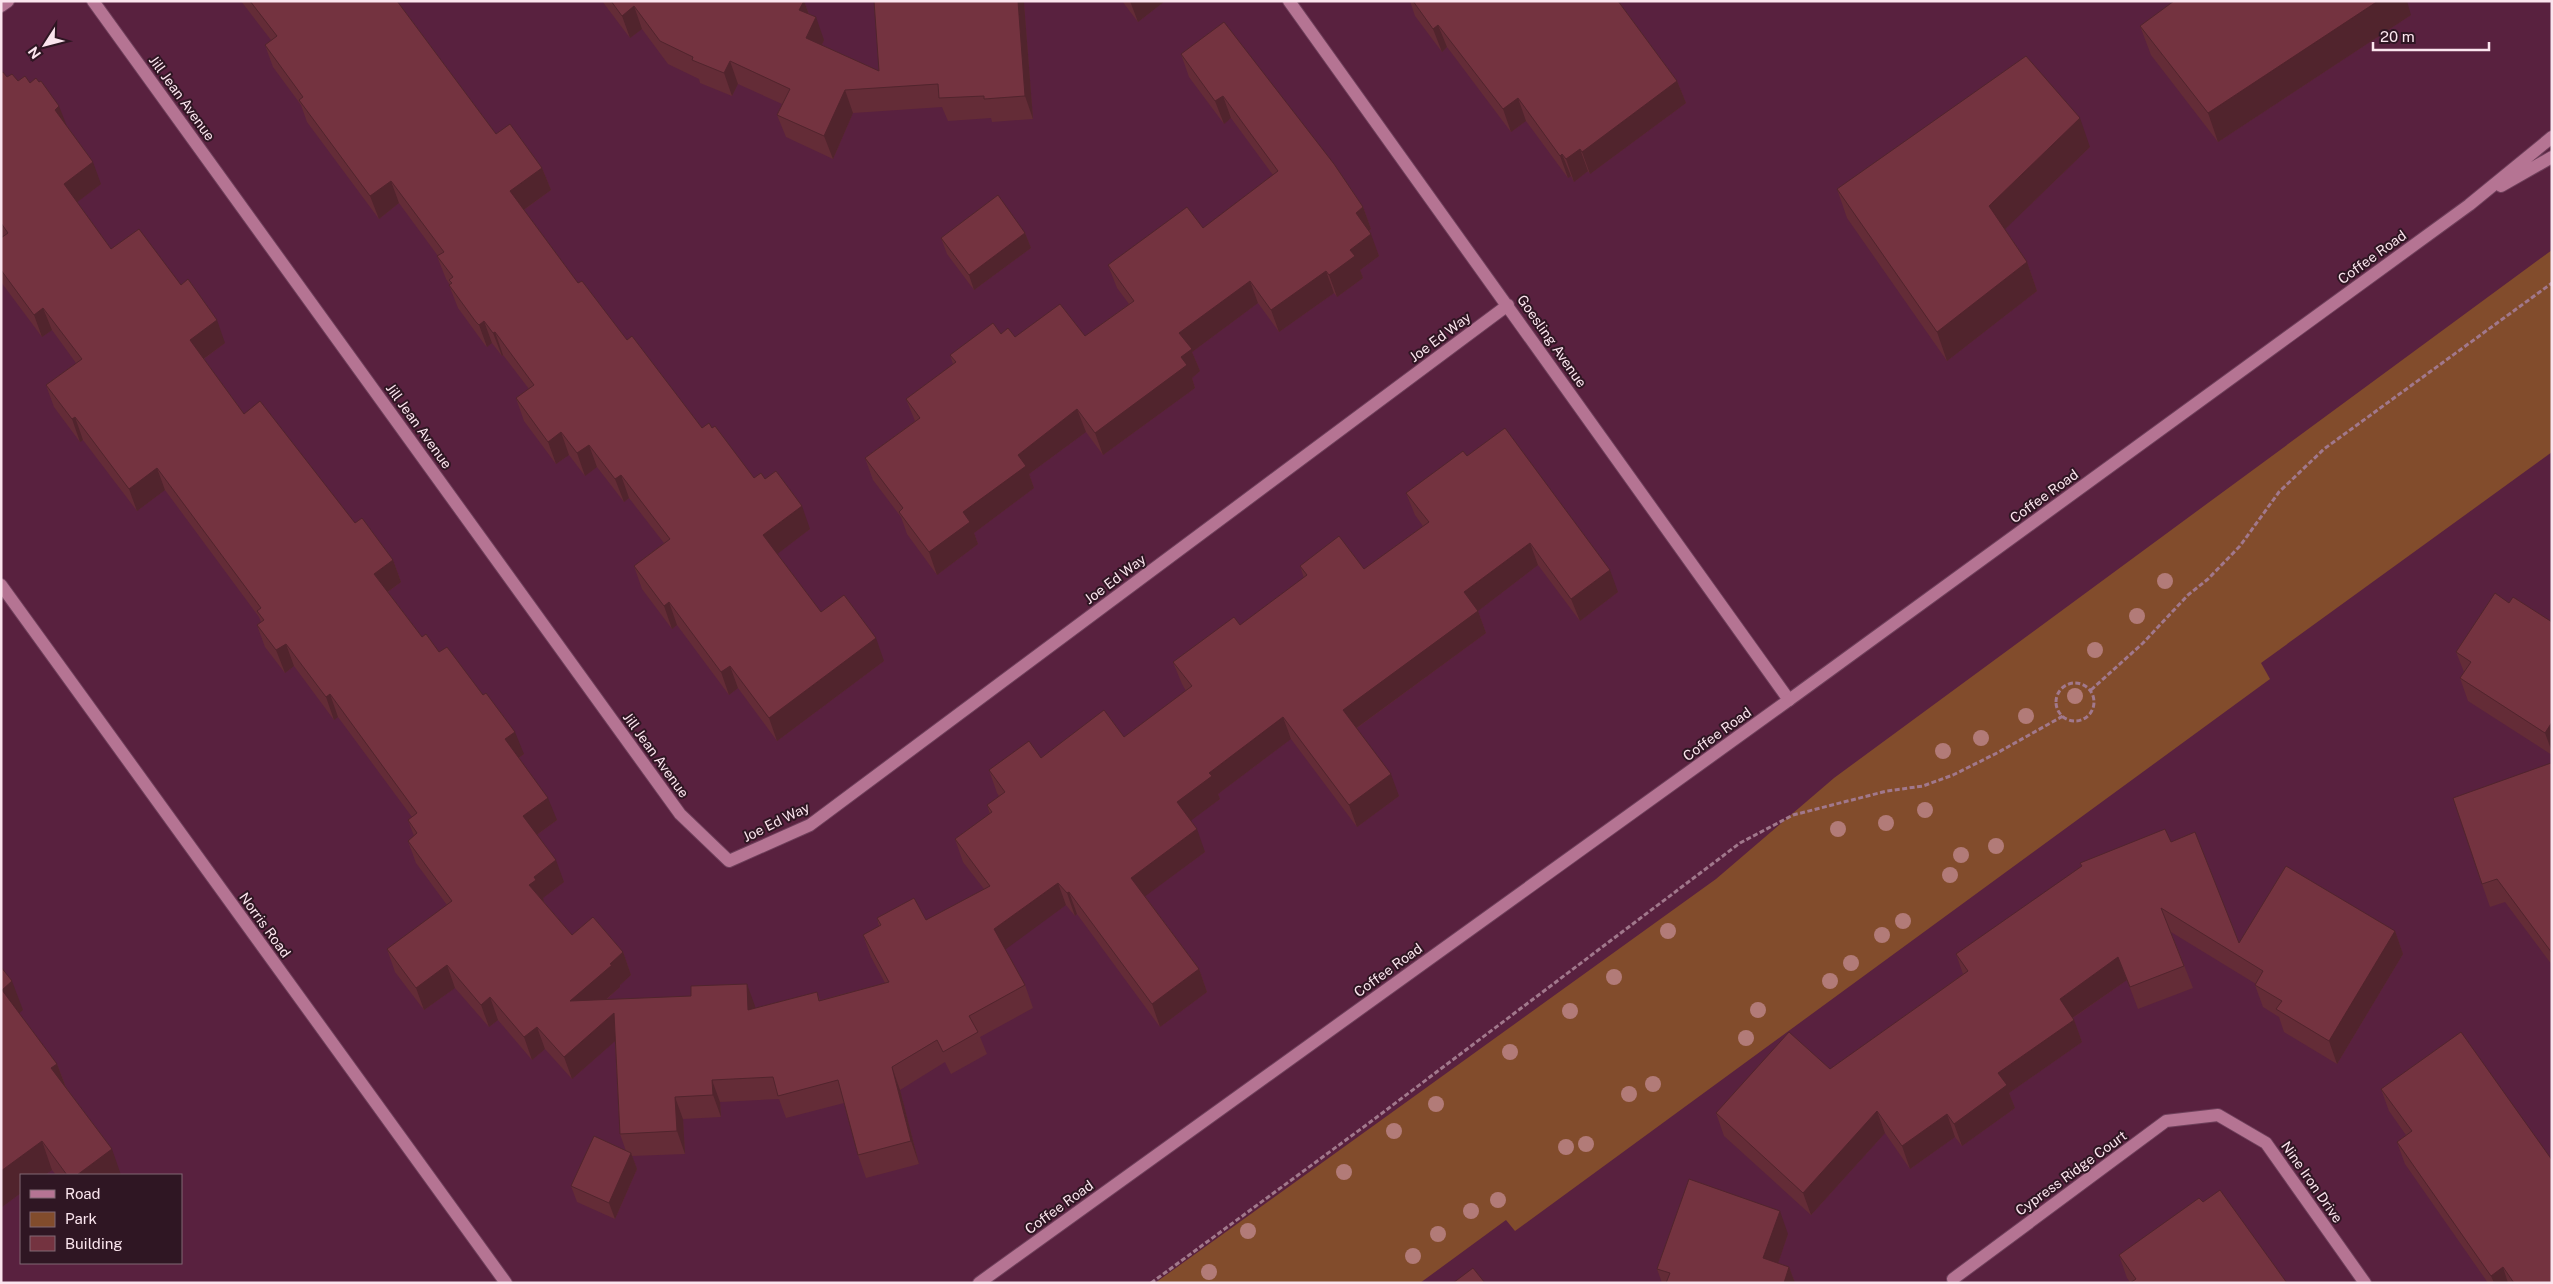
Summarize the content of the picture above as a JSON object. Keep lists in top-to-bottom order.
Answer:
{
  "streets": {
    "street": [
      "Jill Jean Avenue",
      "Coffee Road",
      "Joe Ed Way",
      "Goesling Avenue",
      "Norris Road",
      "Cypress Ridge Court",
      "Nine Iron Drive"
    ]
  },
  "crossings": [
    ["Jill Jean Avenue", "Joe Ed Way"],
    ["Coffee Road", "Goesling Avenue"],
    ["Joe Ed Way", "Goesling Avenue"],
    ["Cypress Ridge Court", "Nine Iron Drive"]
  ],
  "legend": ["Road", "Park", "Building"],
  "scale_bar": "20 m",
  "north": "bottom left"
}
